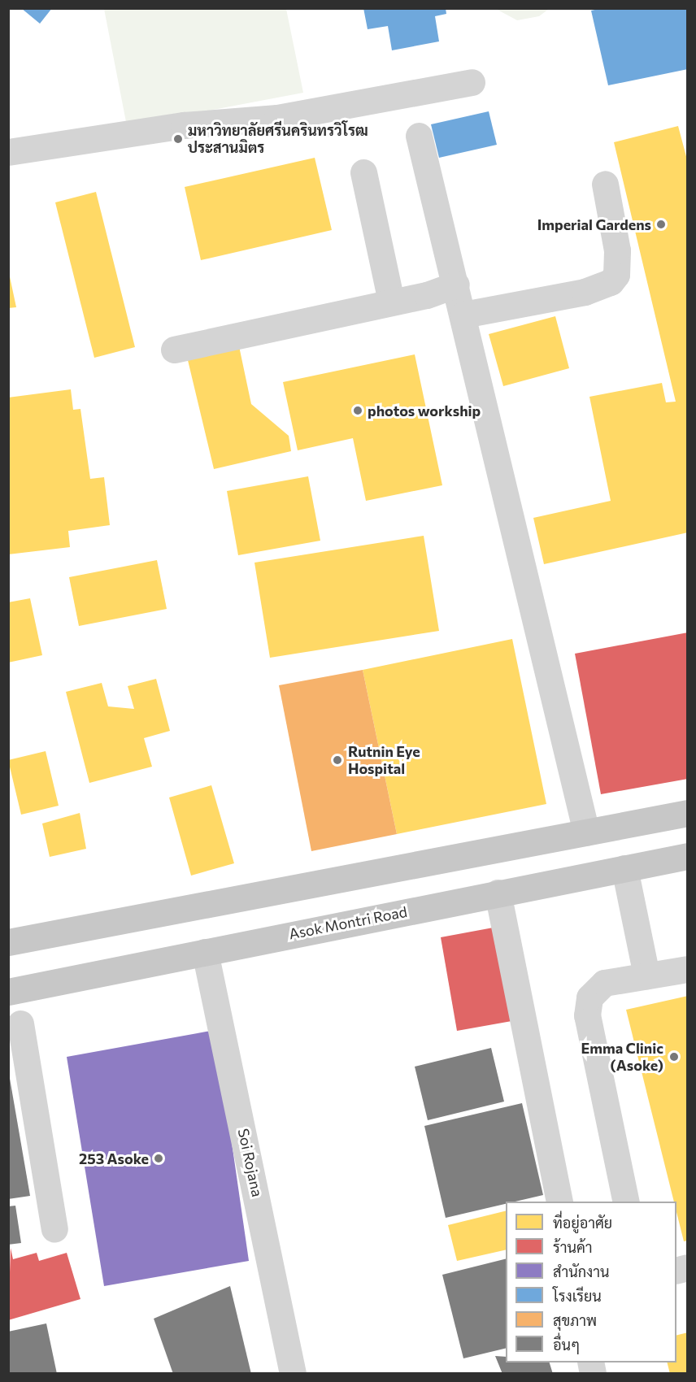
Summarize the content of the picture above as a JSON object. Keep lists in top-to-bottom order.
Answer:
{
  "streets": {
    "main road": ["Asok Montri Road"],
    "street": ["Soi Rojana"]
  },
  "crossings": [
    ["Asok Montri Road", "Soi Rojana"]
  ],
  "places": [
    "มหาวิทยาลัยศรีนครินทรวิโรฒ ประสานมิตร",
    "Imperial Gardens",
    "photos workship",
    "Rutnin Eye Hospital",
    "Emma Clinic (Asoke)",
    "253 Asoke"
  ],
  "legend": [
    "ที่อยู่อาศัย",
    "ร้านค้า",
    "สำนักงาน",
    "โรงเรียน",
    "สุขภาพ",
    "อื่นๆ"
  ]
}
